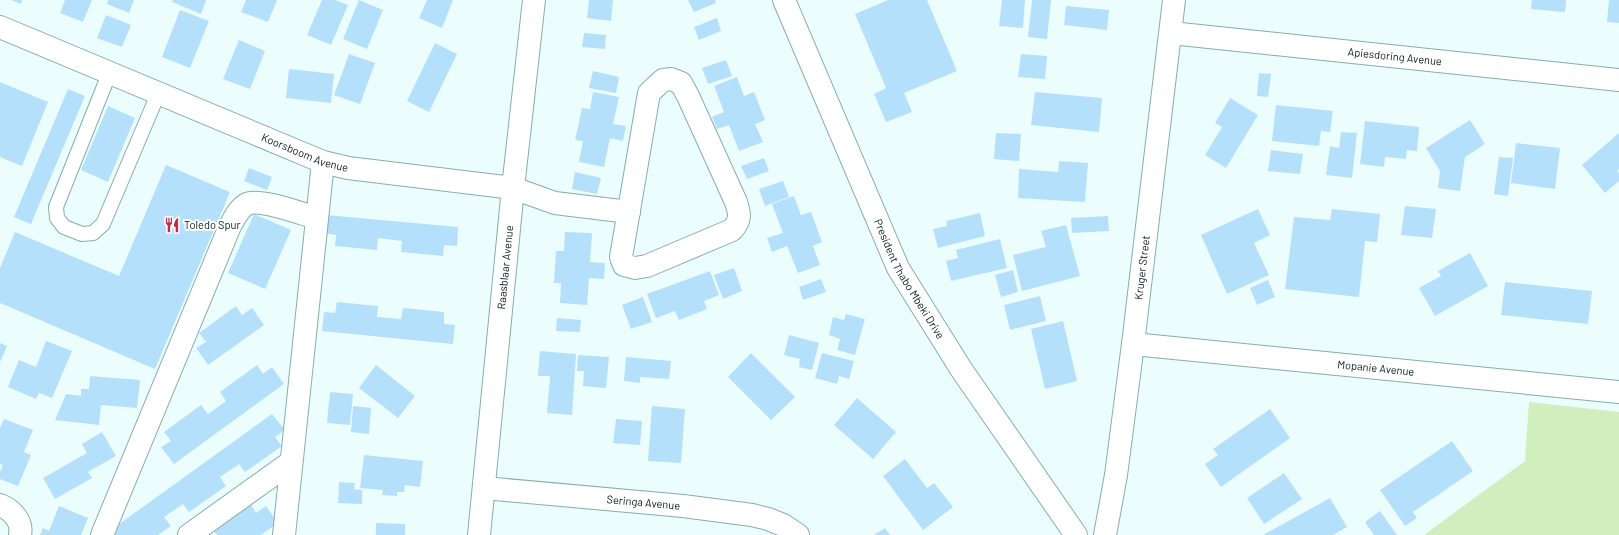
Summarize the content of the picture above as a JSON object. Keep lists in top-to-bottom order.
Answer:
{
  "streets": {
    "street": [
      "Apiesdoring Avenue",
      "Koorsboom Avenue",
      "Raasblaar Avenue",
      "Kruger Street",
      "President Thabo Mbeki Drive",
      "Mopanie Avenue",
      "Seringa Avenue"
    ]
  },
  "crossings": [
    ["Apiesdoring Avenue", "Kruger Street"],
    ["Koorsboom Avenue", "Raasblaar Avenue"],
    ["Raasblaar Avenue", "Seringa Avenue"],
    ["Kruger Street", "Mopanie Avenue"]
  ],
  "places": {
    "restaurant": ["Toledo Spur"]
  }
}
